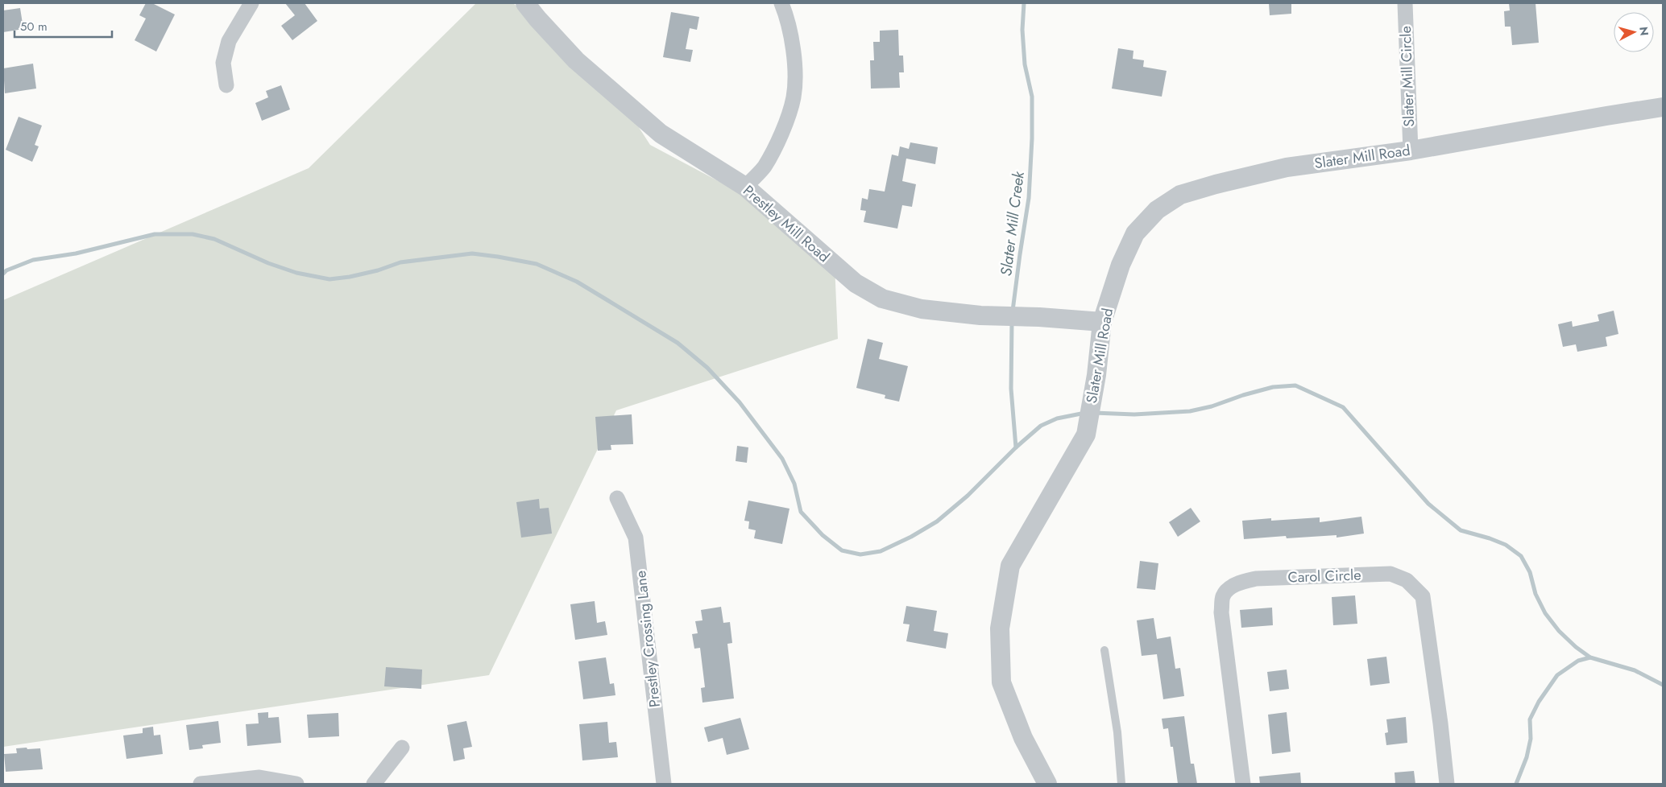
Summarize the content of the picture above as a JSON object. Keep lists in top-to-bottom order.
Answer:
{
  "streets": {
    "street": [
      "Slater Mill Circle",
      "Slater Mill Road",
      "Prestley Mill Road",
      "Carol Circle",
      "Prestley Crossing Lane"
    ]
  },
  "crossings": [
    ["Slater Mill Circle", "Slater Mill Road"],
    ["Slater Mill Road", "Prestley Mill Road"]
  ],
  "water": ["Slater Mill Creek"],
  "scale_bar": "50 m",
  "north": "right"
}
